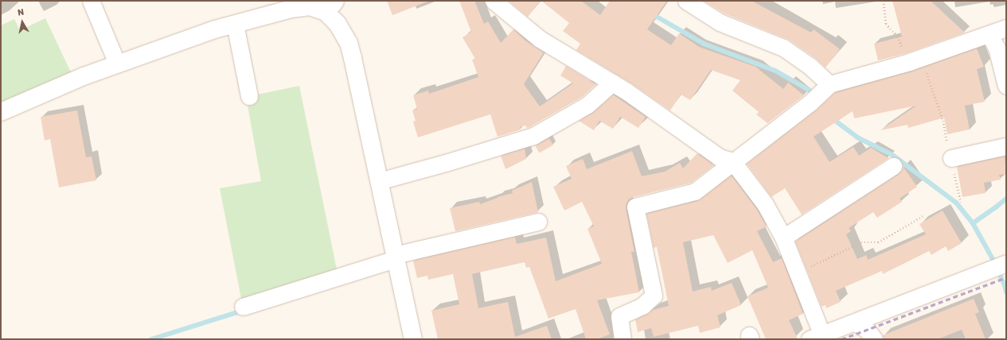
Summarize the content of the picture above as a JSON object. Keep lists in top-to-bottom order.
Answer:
{
  "north": "top"
}
